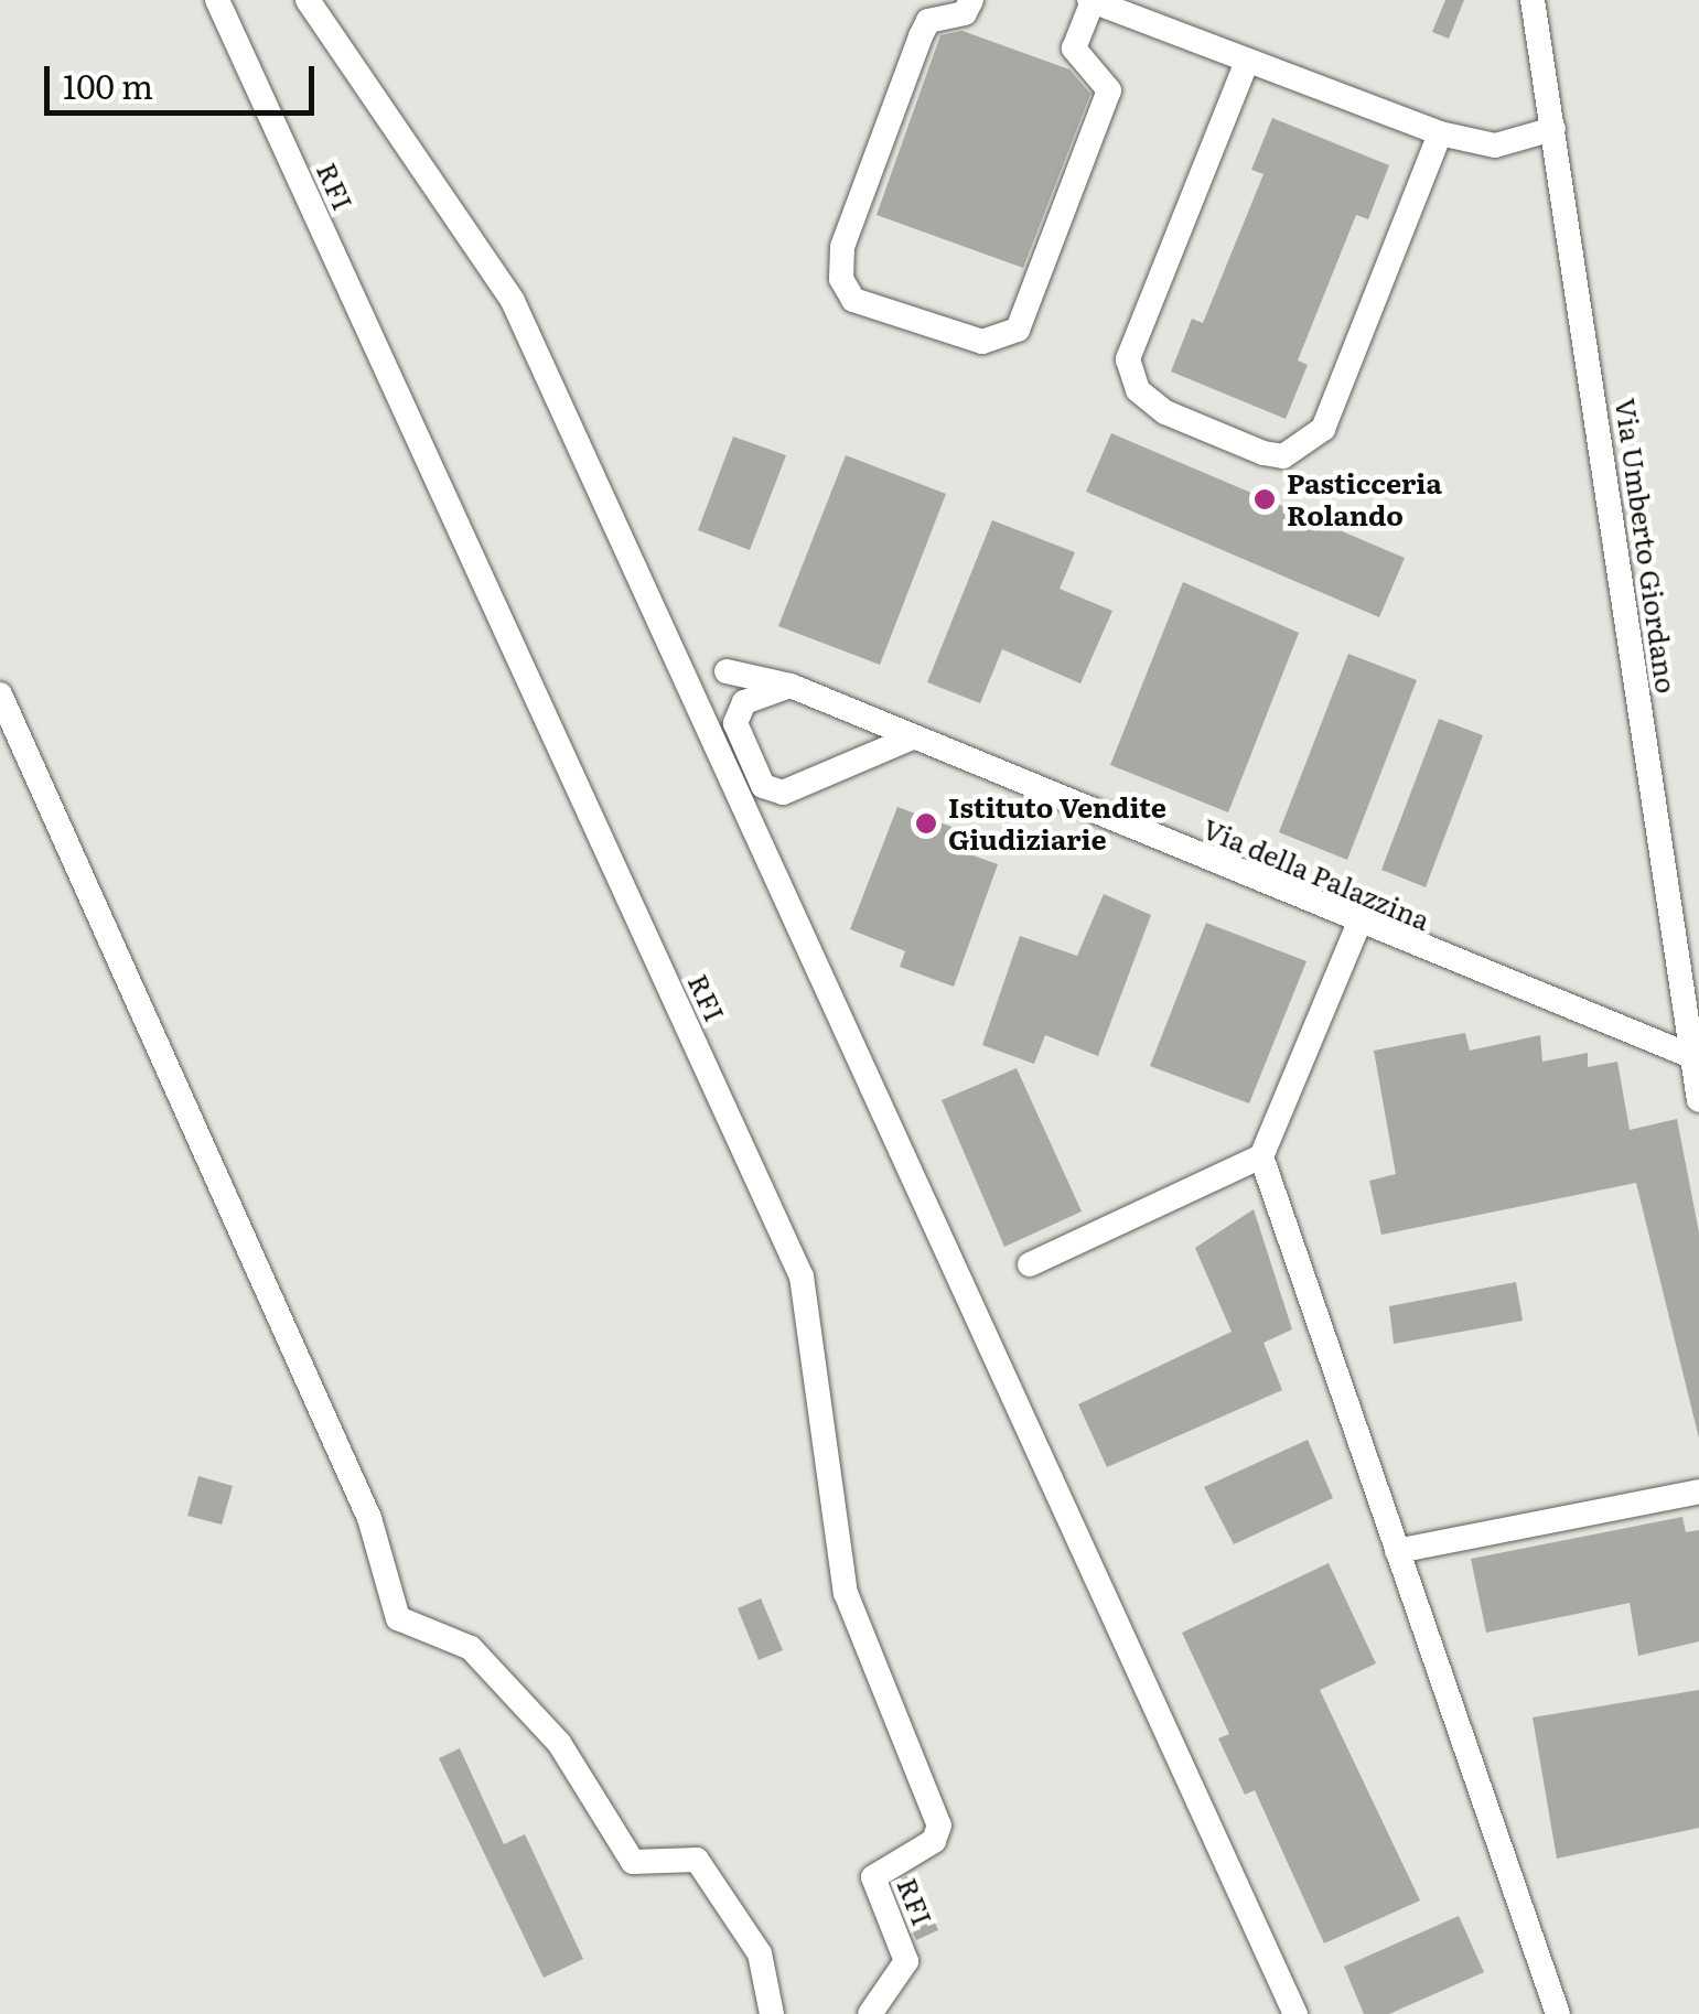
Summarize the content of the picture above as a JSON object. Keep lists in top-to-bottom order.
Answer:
{
  "streets": {
    "street": ["RFI", "Via Umberto Giordano", "Via della Palazzina"]
  },
  "crossings": [
    ["Via Umberto Giordano", "Via della Palazzina"]
  ],
  "places": ["Pasticceria Rolando", "Istituto Vendite Giudiziarie"],
  "scale_bar": "100 m"
}
